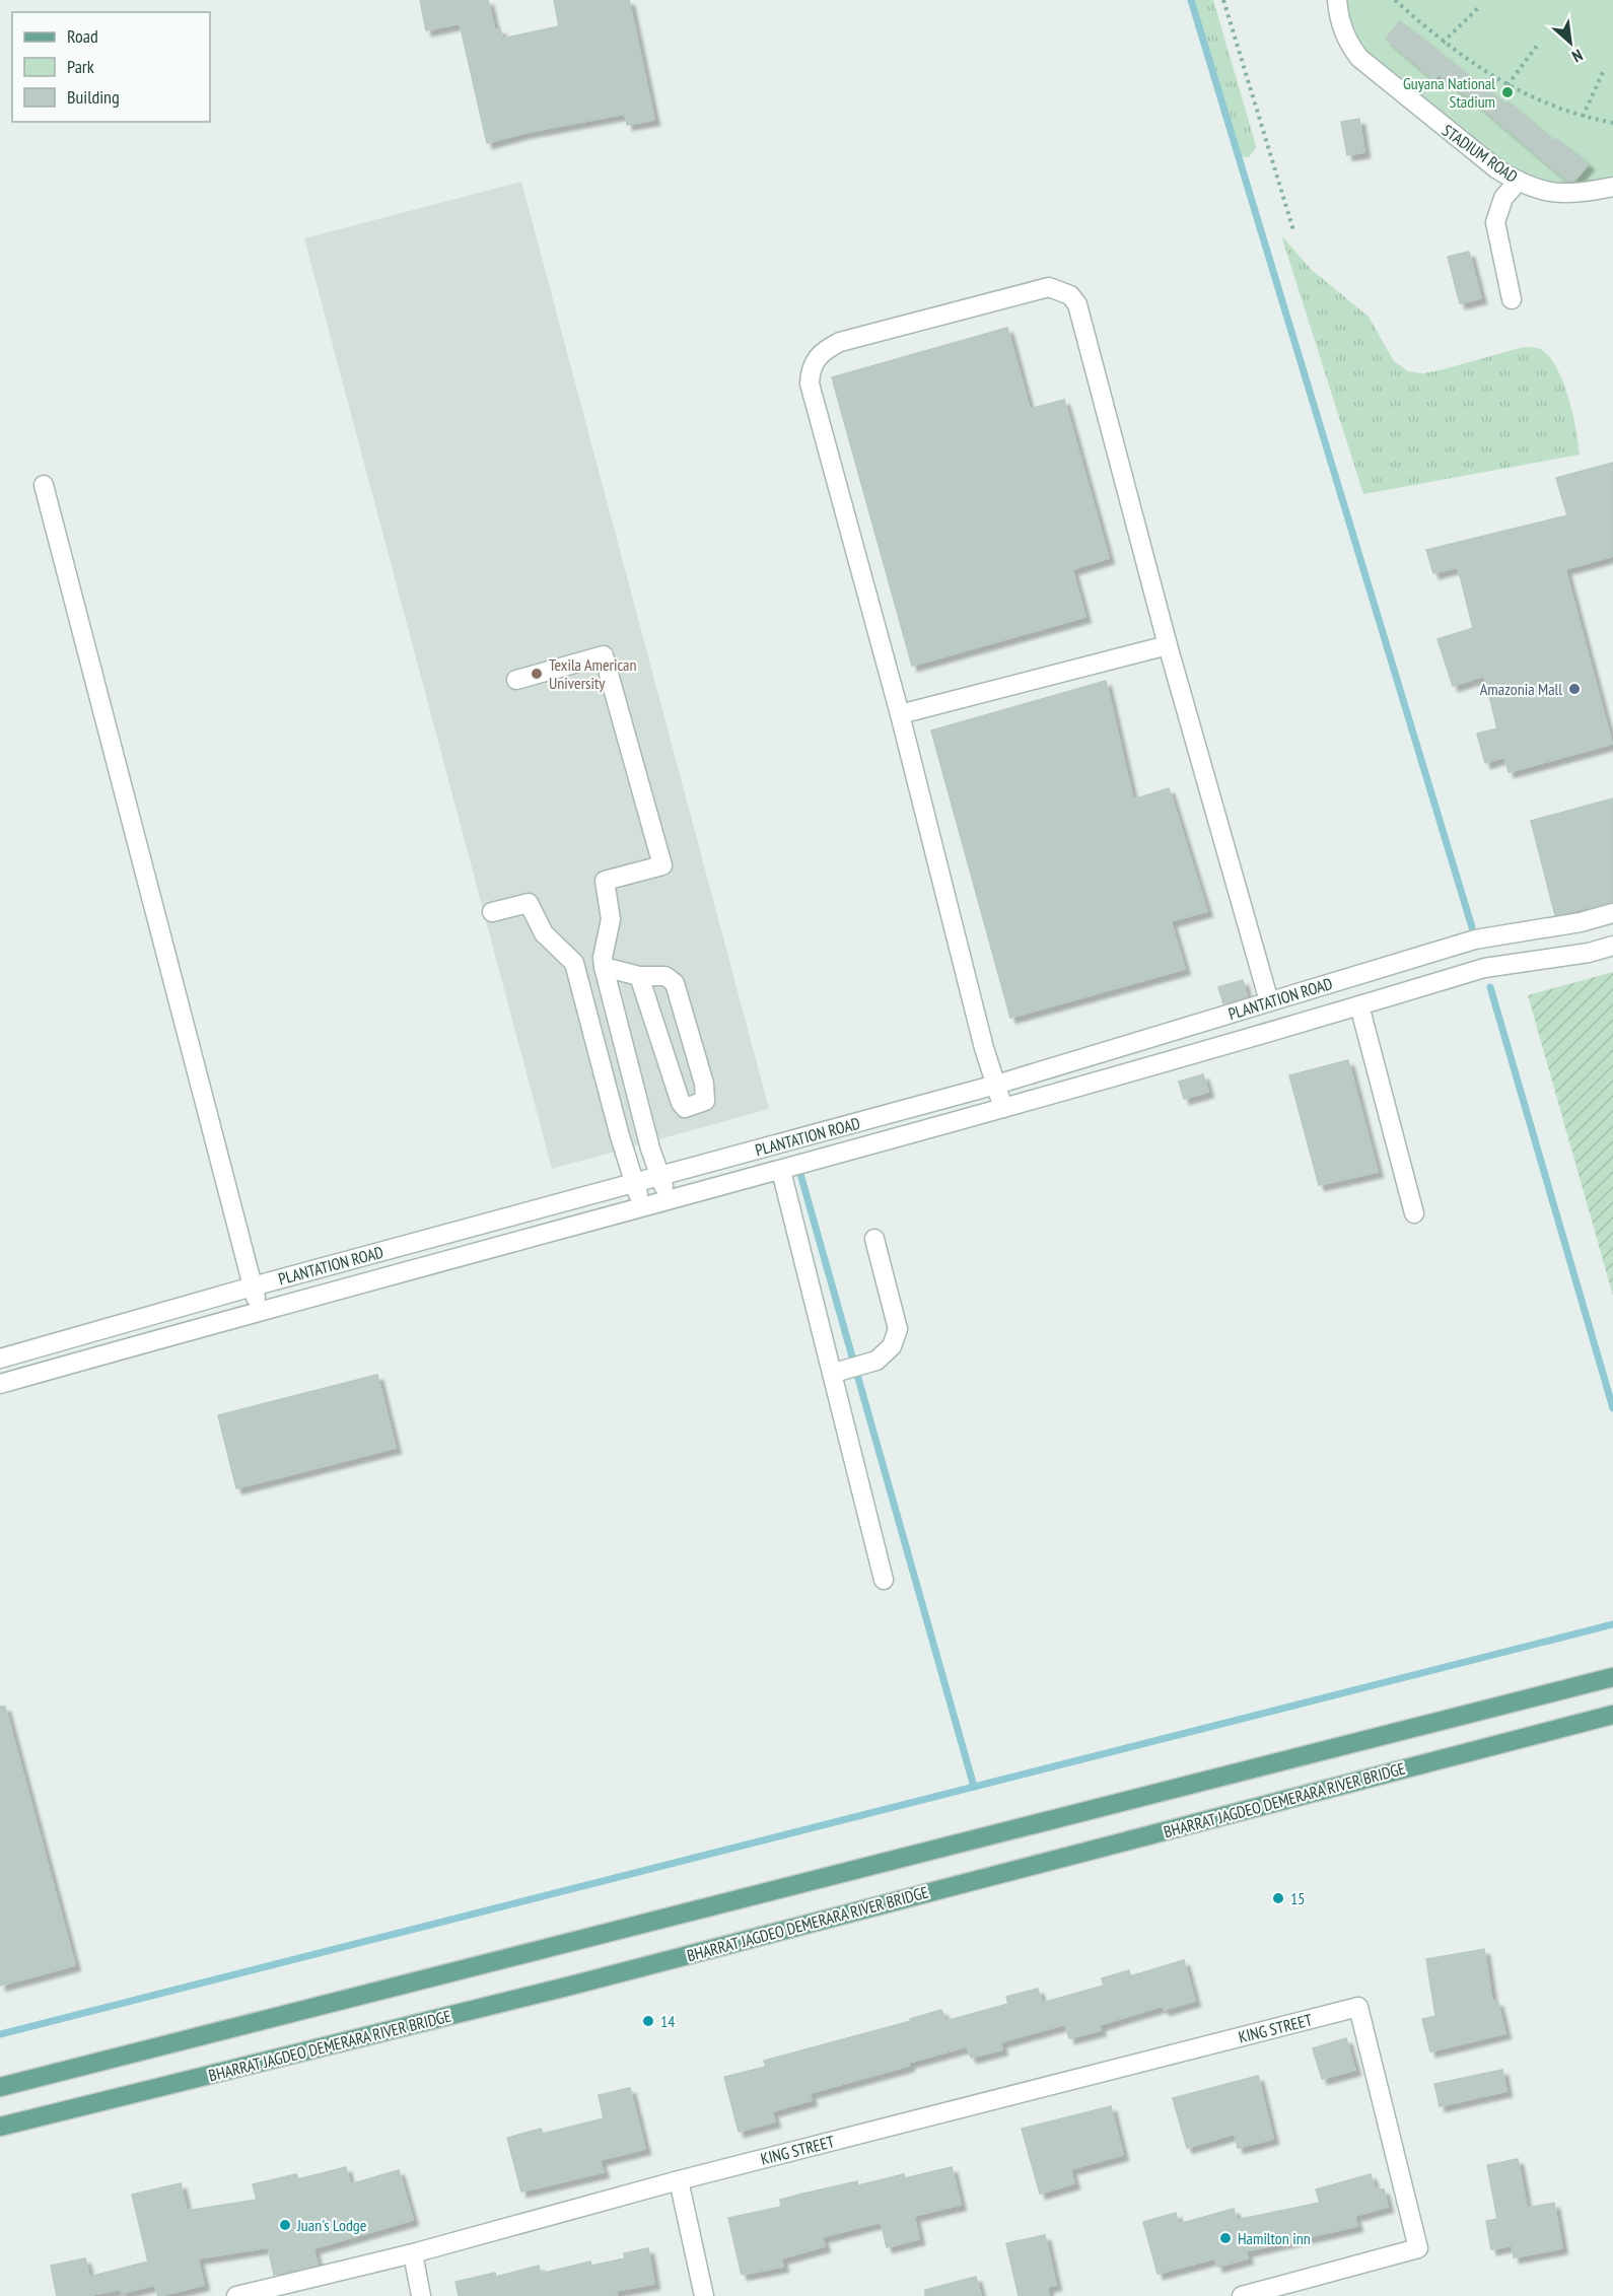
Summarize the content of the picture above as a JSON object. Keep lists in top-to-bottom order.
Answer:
{
  "streets": {
    "main road": ["BHARRAT JAGDEO DEMERARA RIVER BRIDGE"],
    "street": ["STADIUM ROAD", "PLANTATION ROAD", "KING STREET"]
  },
  "places": [
    "Guyana National Stadium",
    "Texila American University",
    "Amazonia Mall",
    "15",
    "14",
    "Juan's Lodge",
    "Hamilton inn"
  ],
  "legend": ["Road", "Park", "Building"],
  "north": "bottom right"
}
